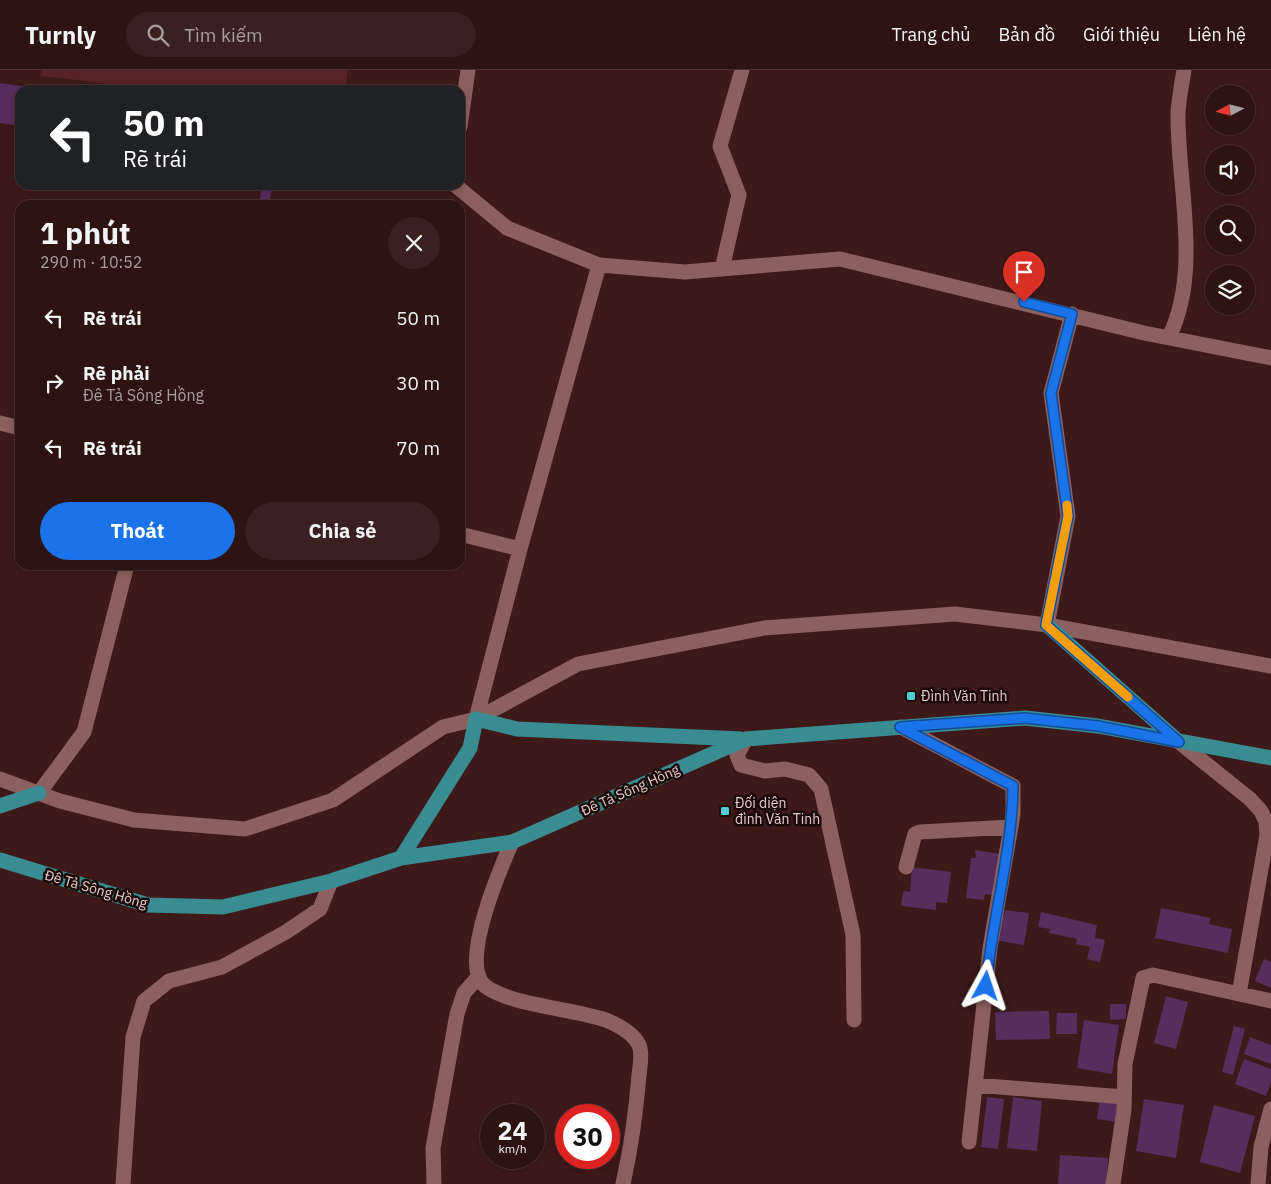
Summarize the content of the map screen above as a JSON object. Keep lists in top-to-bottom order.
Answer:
{
  "streets": {
    "main road": ["Đê Tả Sông Hồng"]
  },
  "places": {
    "transit": ["Đình Văn Tinh", "Đối diện đình Văn Tinh"]
  },
  "north": "left",
  "page": {
    "header": "Turnly",
    "search": "Tìm kiếm",
    "nav": [
      "Trang chủ",
      "Bản đồ",
      "Giới thiệu",
      "Liên hệ"
    ],
    "turn": ["50 m", "Rẽ trái"],
    "heading": ["1 phút", "290 m · 10:52"],
    "list": [
      {
        "name": "Rẽ trái",
        "value": "50 m"
      },
      {
        "name": "Rẽ phải",
        "note": "Đê Tả Sông Hồng",
        "value": "30 m"
      },
      {
        "name": "Rẽ trái",
        "value": "70 m"
      }
    ],
    "buttons": ["Thoát", "Chia sẻ"],
    "speed": "24 km/h",
    "limit": "30"
  }
}
